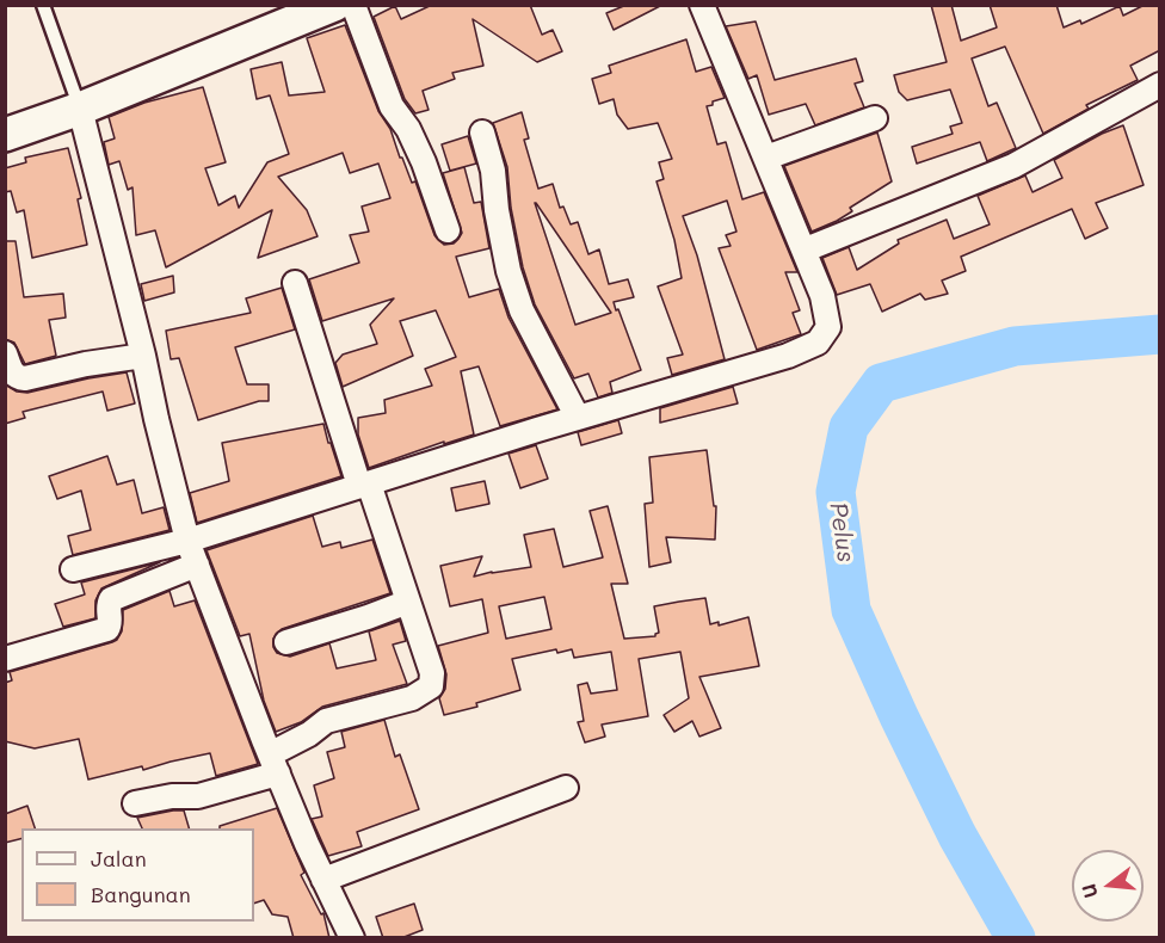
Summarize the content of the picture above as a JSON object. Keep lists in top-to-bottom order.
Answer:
{
  "water": ["Pelus"],
  "legend": ["Jalan", "Bangunan"],
  "north": "left"
}
